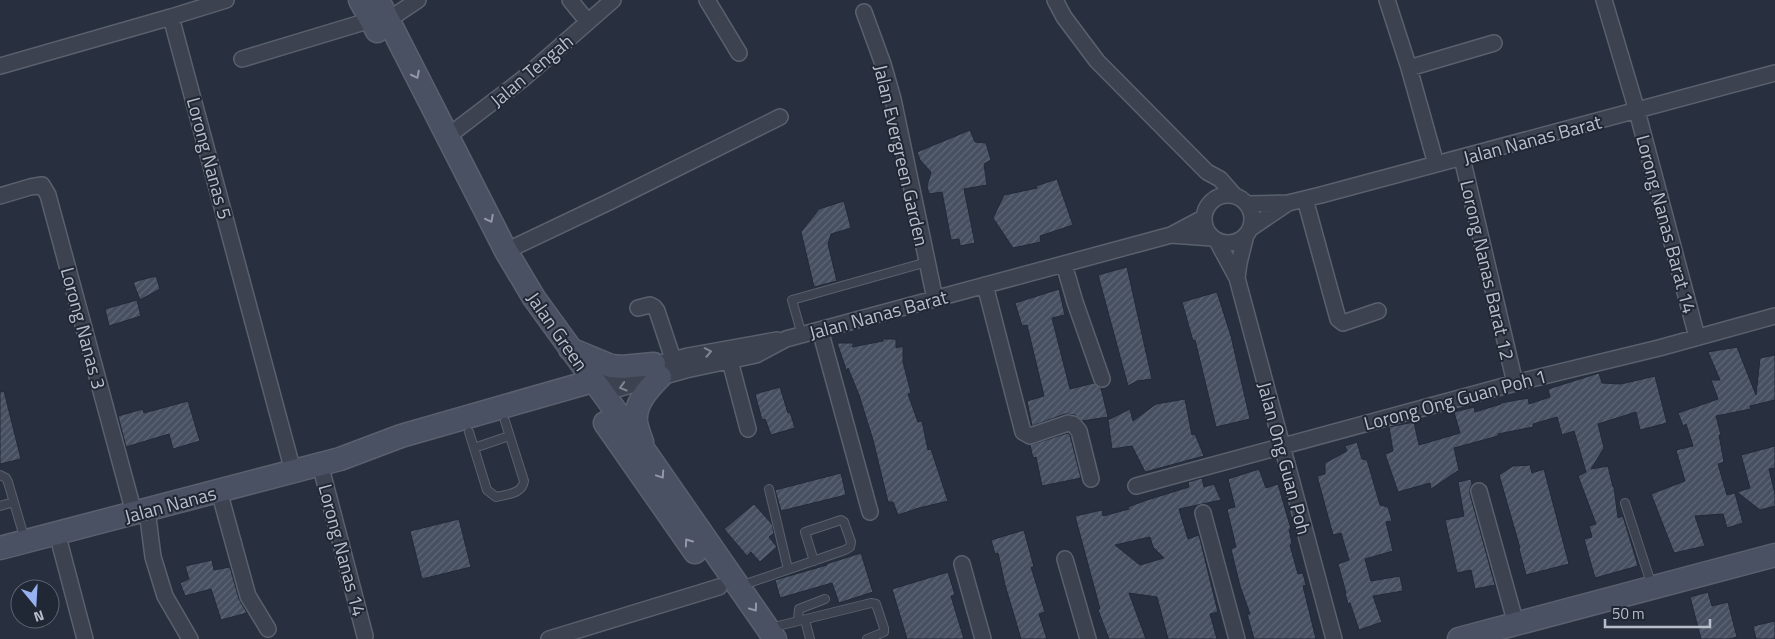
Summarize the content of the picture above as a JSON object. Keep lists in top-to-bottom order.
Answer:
{
  "streets": {
    "main road": ["Jalan Green", "Jalan Nanas"],
    "street": [
      "Jalan Tengah",
      "Jalan Nanas Barat",
      "Jalan Evergreen Garden",
      "Lorong Nanas 5",
      "Lorong Nanas Barat 14",
      "Lorong Nanas Barat 12",
      "Lorong Nanas 3",
      "Lorong Ong Guan Poh 1",
      "Jalan Ong Guan Poh",
      "Lorong Nanas 14"
    ]
  },
  "crossings": [
    ["Jalan Tengah", "Jalan Green"],
    ["Jalan Nanas Barat", "Jalan Evergreen Garden"],
    ["Jalan Nanas Barat", "Lorong Nanas Barat 14"],
    ["Jalan Nanas Barat", "Lorong Nanas Barat 12"],
    ["Jalan Nanas Barat", "Jalan Ong Guan Poh"],
    ["Lorong Nanas 5", "Jalan Nanas"],
    ["Lorong Nanas Barat 14", "Lorong Ong Guan Poh 1"],
    ["Lorong Nanas Barat 12", "Lorong Ong Guan Poh 1"],
    ["Lorong Nanas 3", "Jalan Nanas"],
    ["Jalan Green", "Jalan Nanas"],
    ["Lorong Ong Guan Poh 1", "Jalan Ong Guan Poh"],
    ["Jalan Nanas", "Lorong Nanas 14"]
  ],
  "scale_bar": "50 m",
  "north": "bottom"
}
